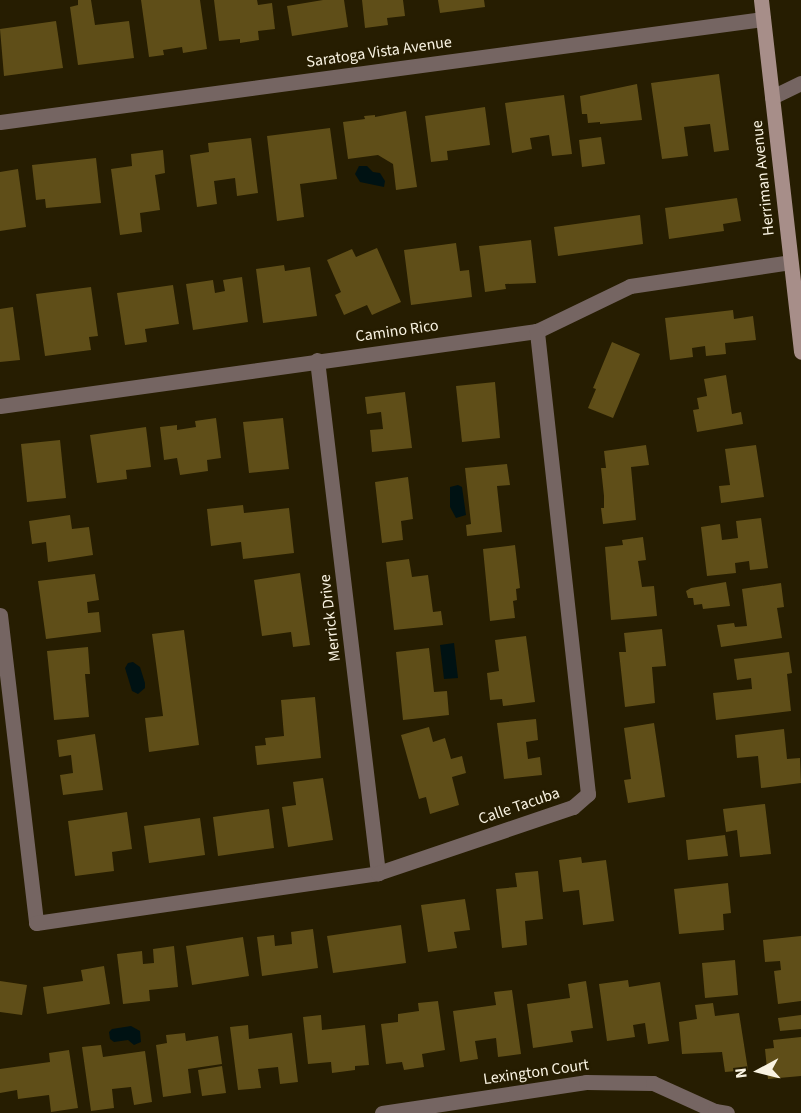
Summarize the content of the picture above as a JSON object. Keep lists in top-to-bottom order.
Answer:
{
  "streets": {
    "street": [
      "Saratoga Vista Avenue",
      "Herriman Avenue",
      "Camino Rico",
      "Merrick Drive",
      "Calle Tacuba",
      "Lexington Court"
    ]
  },
  "crossings": [
    ["Saratoga Vista Avenue", "Herriman Avenue"],
    ["Herriman Avenue", "Camino Rico"],
    ["Camino Rico", "Merrick Drive"],
    ["Camino Rico", "Calle Tacuba"],
    ["Merrick Drive", "Calle Tacuba"]
  ],
  "north": "left"
}
